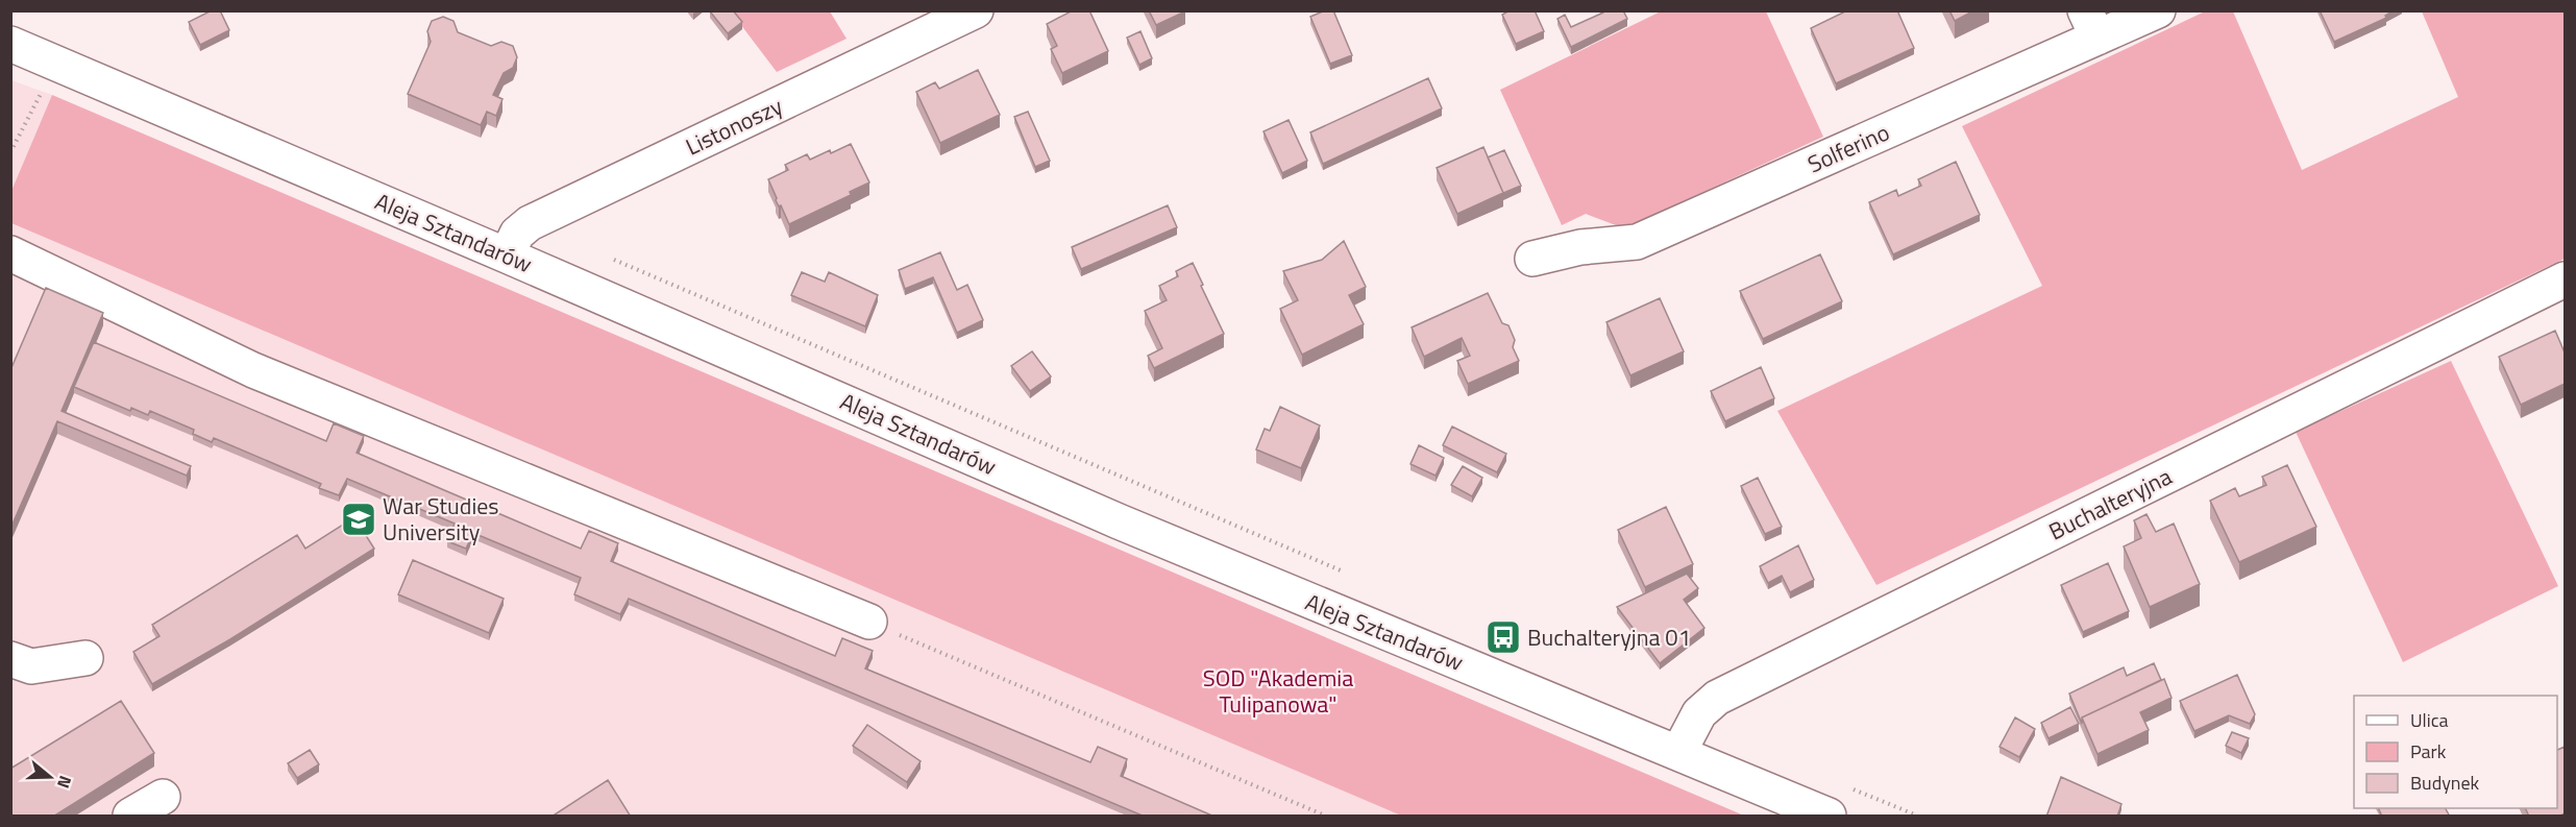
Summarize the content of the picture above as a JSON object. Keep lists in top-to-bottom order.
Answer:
{
  "streets": {
    "street": [
      "Listonoszy",
      "Solferino",
      "Aleja Sztandarów",
      "Buchalteryjna"
    ]
  },
  "crossings": [
    ["Listonoszy", "Aleja Sztandarów"],
    ["Aleja Sztandarów", "Buchalteryjna"]
  ],
  "parks": ["SOD \"Akademia Tulipanowa\""],
  "places": {
    "school or university": ["War Studies University"],
    "bus stop": ["Buchalteryjna 01"]
  },
  "legend": ["Ulica", "Park", "Budynek"],
  "north": "right"
}
